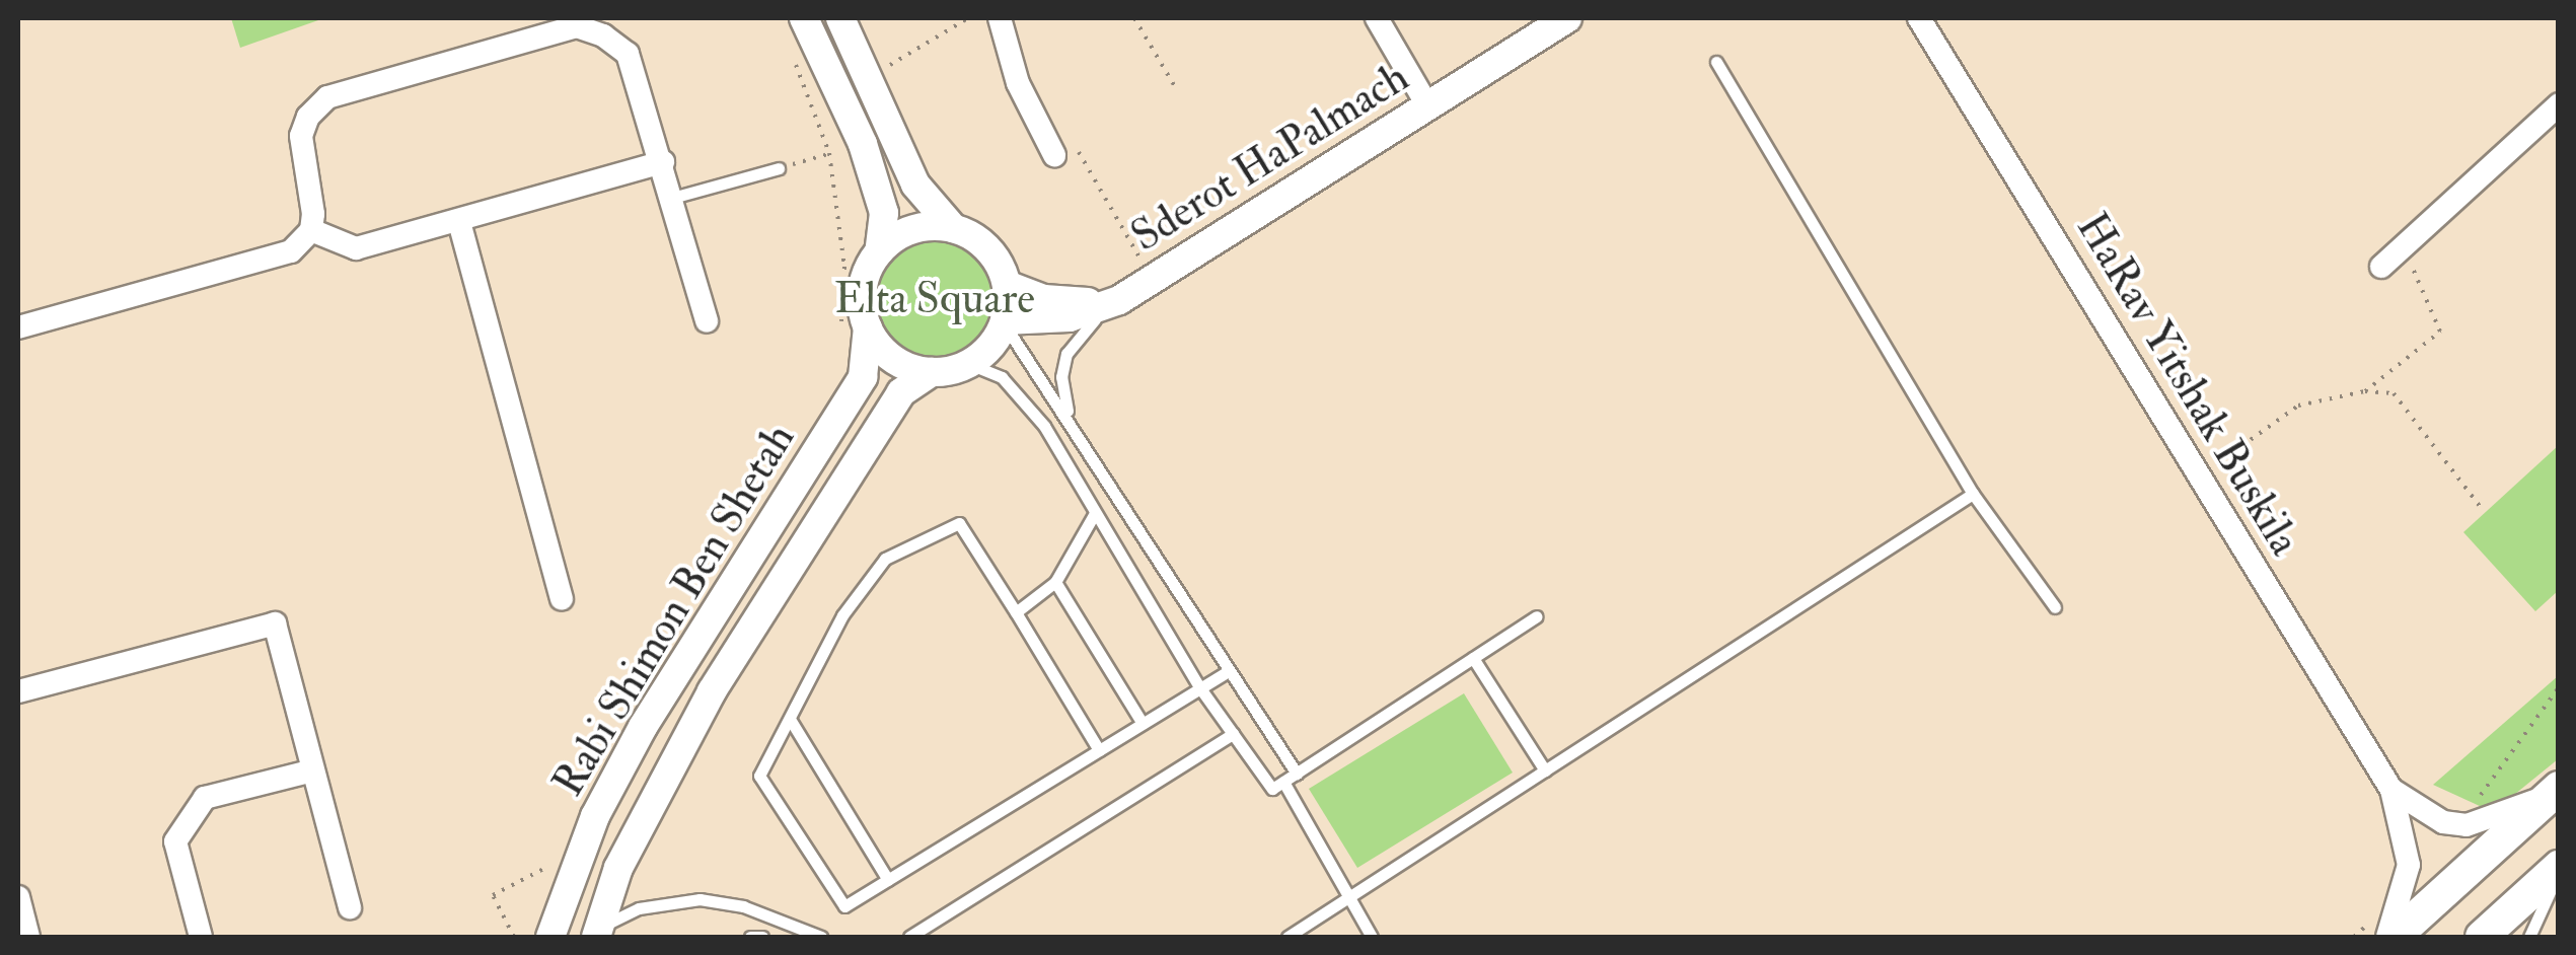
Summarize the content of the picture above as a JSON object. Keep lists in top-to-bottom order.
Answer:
{
  "streets": {
    "street": ["Sderot HaPalmach", "HaRav Yitshak Buskila", "Rabi Shimon Ben Shetah"]
  },
  "crossings": [
    ["Sderot HaPalmach", "Rabi Shimon Ben Shetah"]
  ],
  "parks": ["Elta Square"]
}
